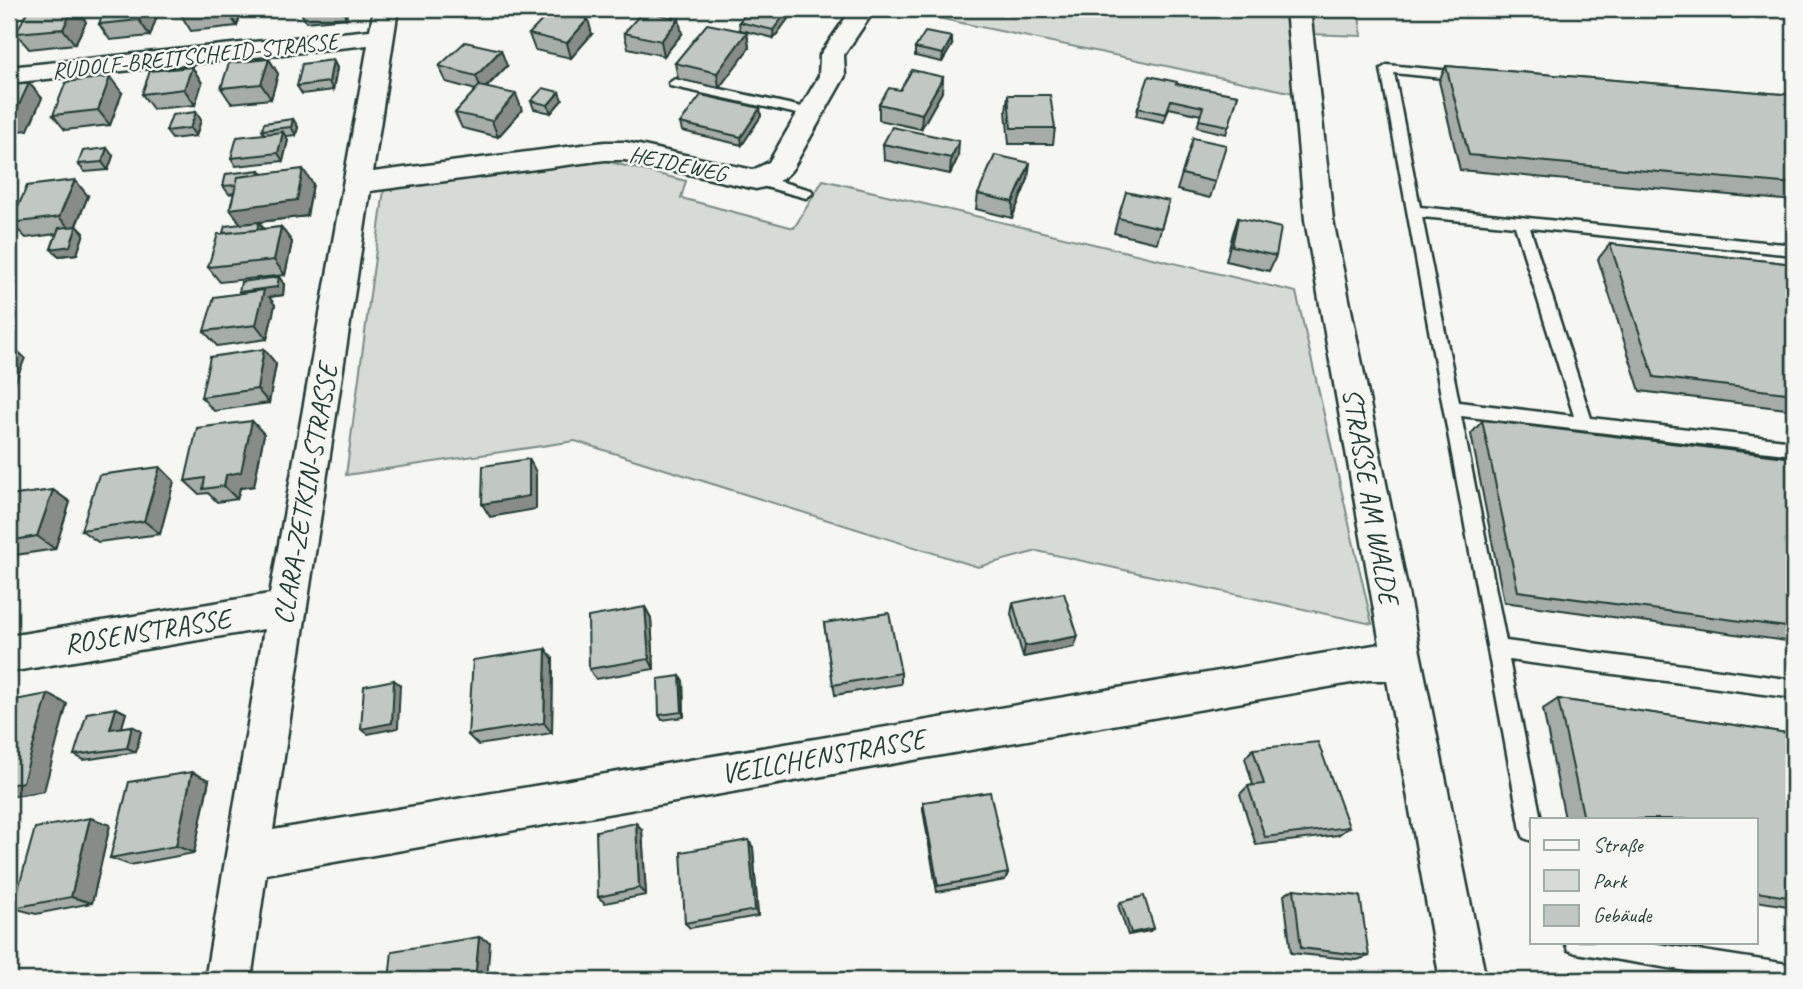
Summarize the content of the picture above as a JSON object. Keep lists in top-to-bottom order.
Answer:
{
  "streets": {
    "street": [
      "RUDOLF-BREITSCHEID-STRASSE",
      "HEIDEWEG",
      "CLARA-ZETKIN-STRASSE",
      "STRASSE AM WALDE",
      "ROSENSTRASSE",
      "VEILCHENSTRASSE"
    ]
  },
  "crossings": [
    ["RUDOLF-BREITSCHEID-STRASSE", "CLARA-ZETKIN-STRASSE"],
    ["HEIDEWEG", "CLARA-ZETKIN-STRASSE"],
    ["CLARA-ZETKIN-STRASSE", "ROSENSTRASSE"],
    ["CLARA-ZETKIN-STRASSE", "VEILCHENSTRASSE"],
    ["STRASSE AM WALDE", "VEILCHENSTRASSE"]
  ],
  "legend": ["Straße", "Park", "Gebäude"]
}
